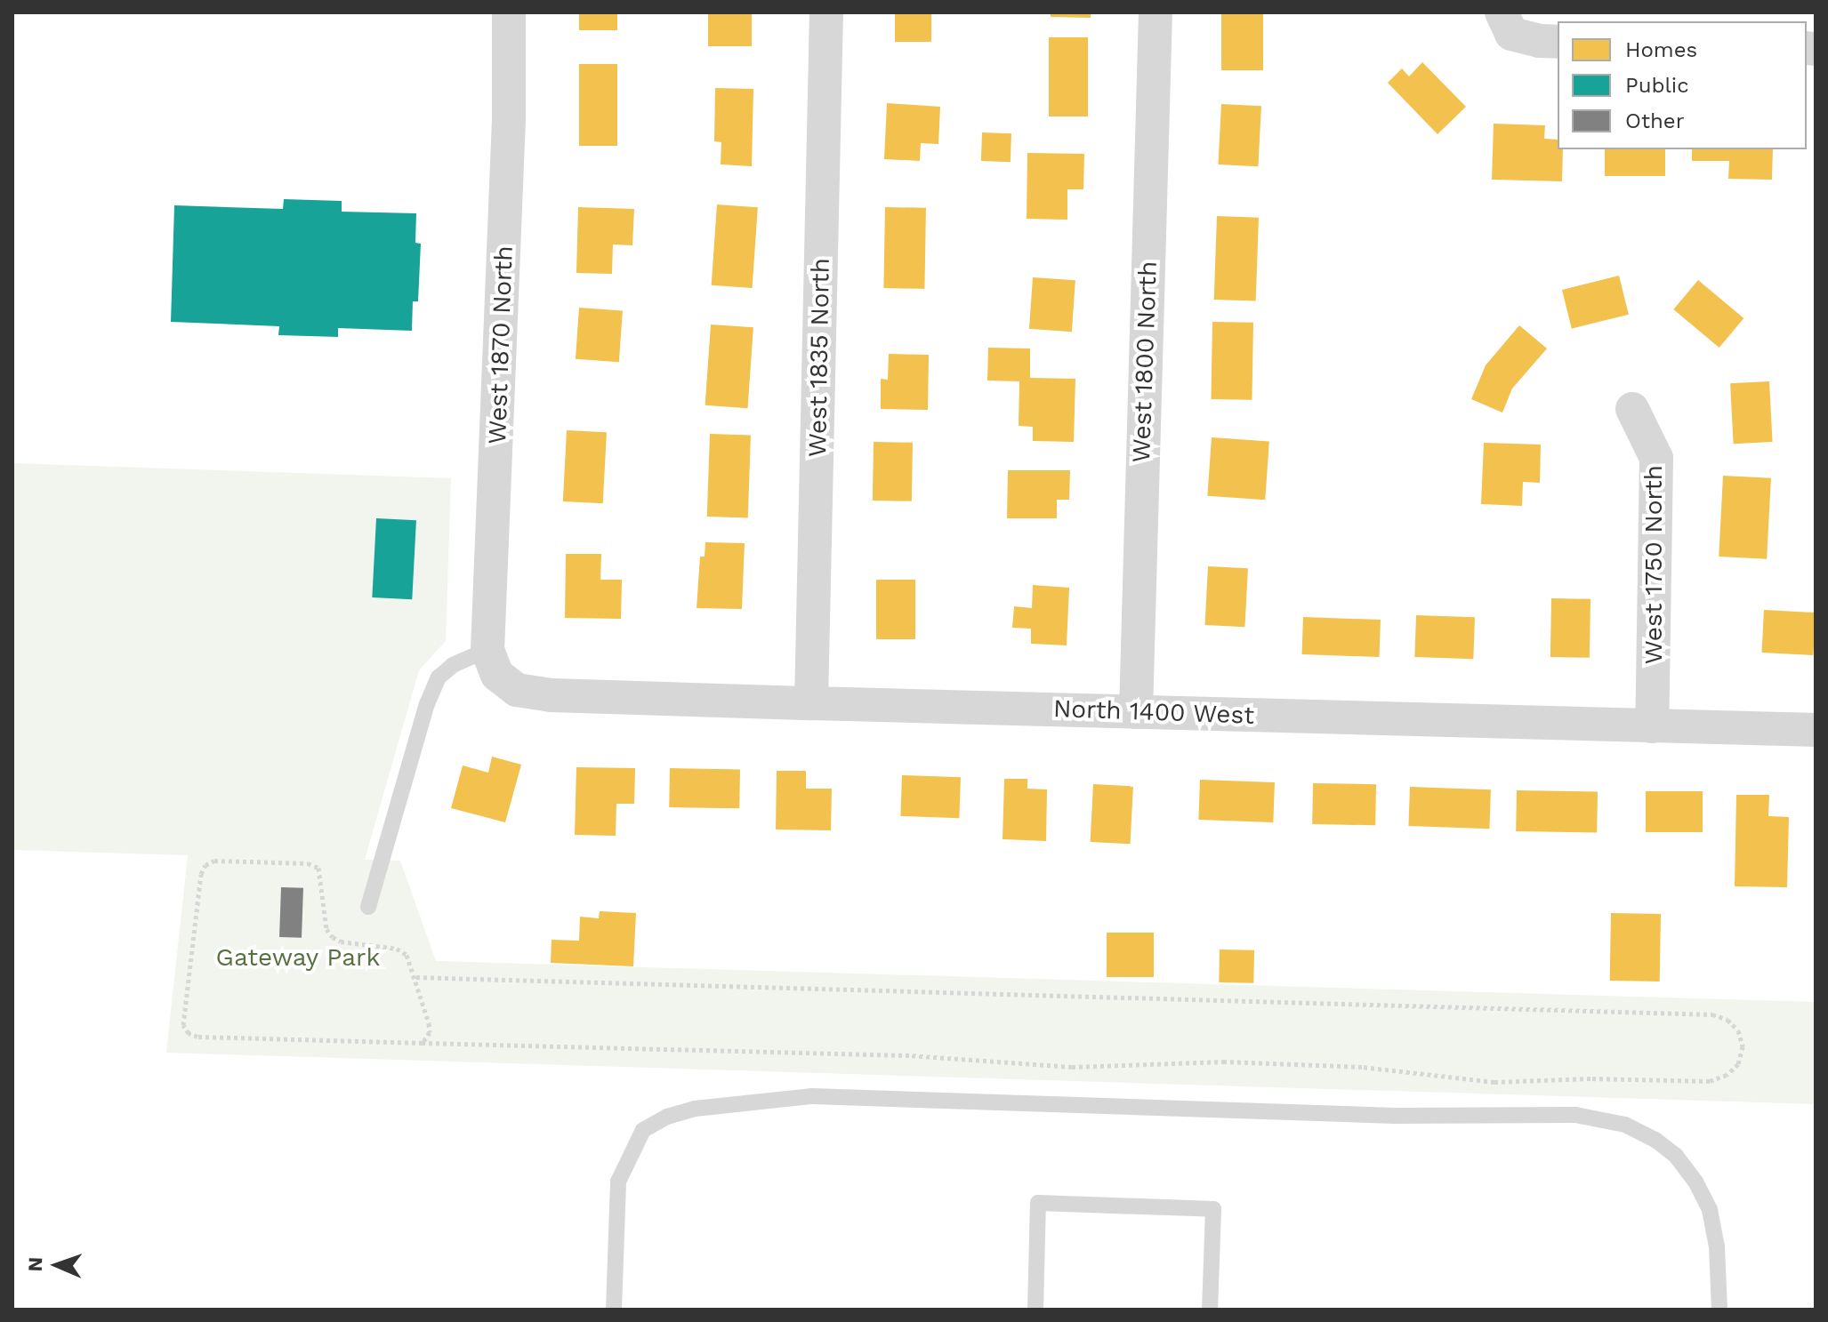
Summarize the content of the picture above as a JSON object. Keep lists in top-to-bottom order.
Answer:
{
  "streets": {
    "street": [
      "West 1870 North",
      "West 1835 North",
      "West 1800 North",
      "West 1750 North",
      "North 1400 West"
    ]
  },
  "crossings": [
    ["West 1870 North", "North 1400 West"],
    ["West 1835 North", "North 1400 West"],
    ["West 1800 North", "North 1400 West"],
    ["West 1750 North", "North 1400 West"]
  ],
  "parks": ["Gateway Park"],
  "legend": ["Homes", "Public", "Other"],
  "north": "left"
}
